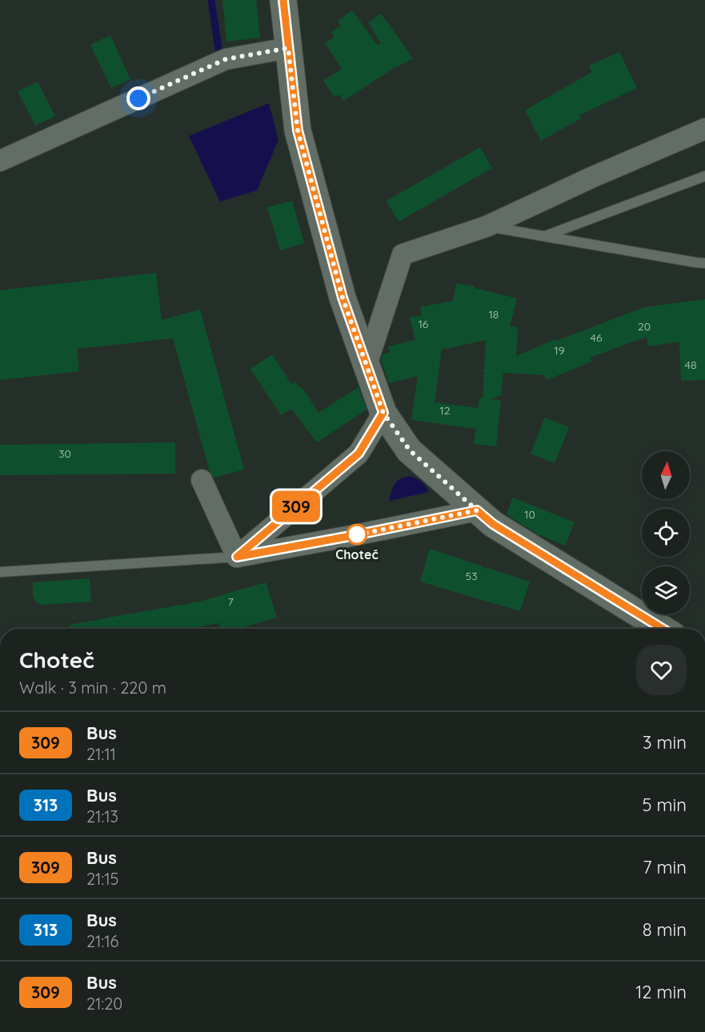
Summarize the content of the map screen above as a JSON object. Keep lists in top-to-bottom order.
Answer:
{
  "places": ["Choteč"],
  "lines": ["bus line 309"],
  "house_numbers": [
    "18",
    "16",
    "20",
    "46",
    "19",
    "48",
    "12",
    "30",
    "10",
    "53",
    "7"
  ],
  "north": "top",
  "page": {
    "on_map": "309",
    "heading": ["Choteč", "Walk · 3 min · 220 m"],
    "list": [
      {
        "mark": "309",
        "name": "Bus",
        "note": "21:11",
        "value": "3 min"
      },
      {
        "mark": "313",
        "name": "Bus",
        "note": "21:13",
        "value": "5 min"
      },
      {
        "mark": "309",
        "name": "Bus",
        "note": "21:15",
        "value": "7 min"
      },
      {
        "mark": "313",
        "name": "Bus",
        "note": "21:16",
        "value": "8 min"
      },
      {
        "mark": "309",
        "name": "Bus",
        "note": "21:20",
        "value": "12 min"
      }
    ]
  }
}
